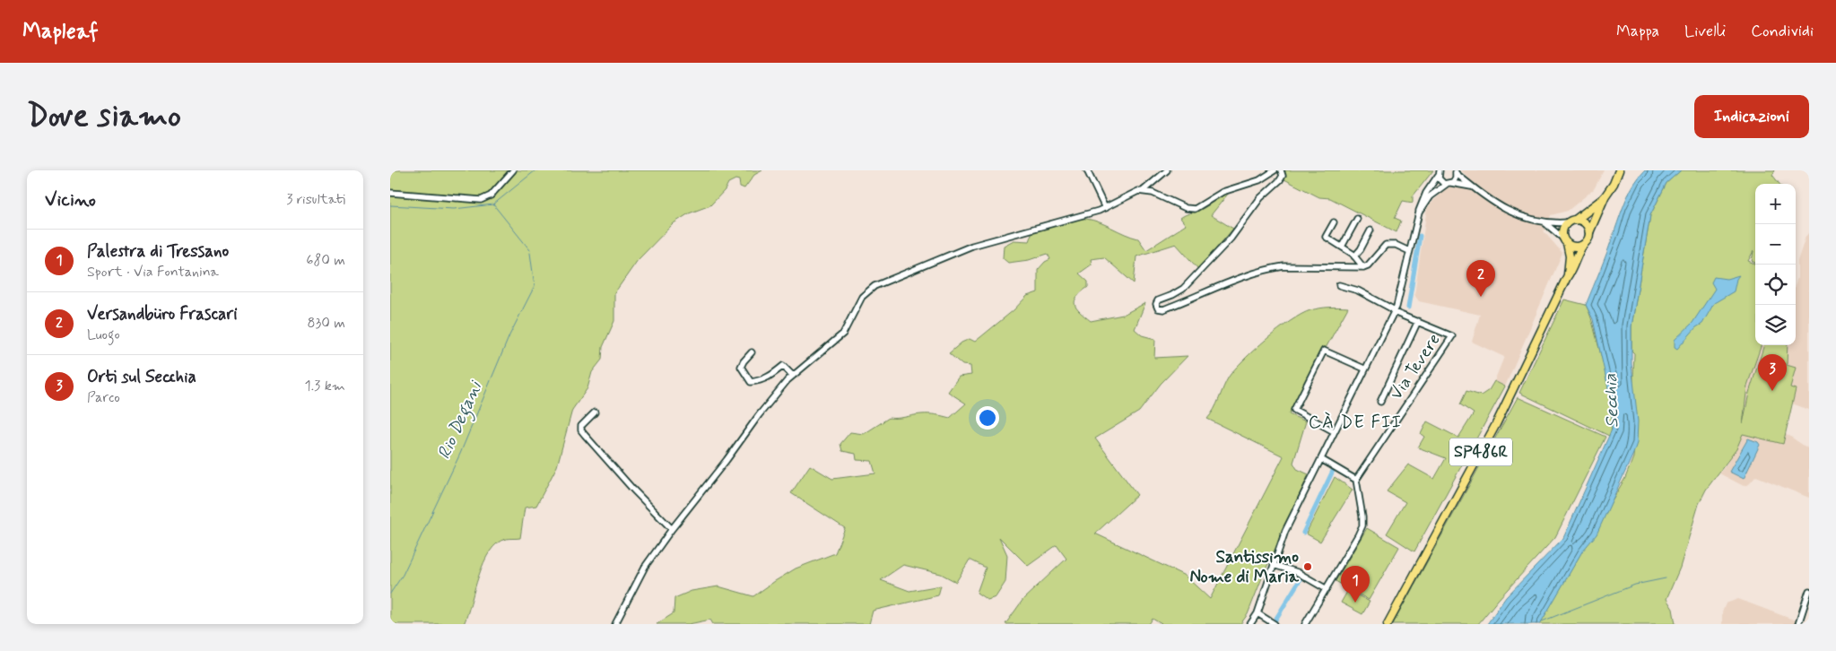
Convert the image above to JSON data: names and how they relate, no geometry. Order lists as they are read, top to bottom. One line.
{"streets":{"highway":["SP486R"],"street":["Via Tevere"]},"districts":["CÀ DE FII"],"water":["Secchia","Rio Degani"],"places":["Santissimo Nome di Maria"],"page":{"header":"Mapleaf","nav":["Mappa","Livelli","Condividi"],"buttons":"Indicazioni","title":"Dove siamo","heading":["Vicino","3 risultati"],"map_buttons":["+","−"],"list":[{"mark":"1","name":"Palestra di Tressano","note":"Sport · Via Fontanina","value":"680 m"},{"mark":"2","name":"Versandbüro Frascari","note":"Luogo","value":"830 m"},{"mark":"3","name":"Orti sul Secchia","note":"Parco","value":"1.3 km"}],"pins":["2","3","1"]}}
